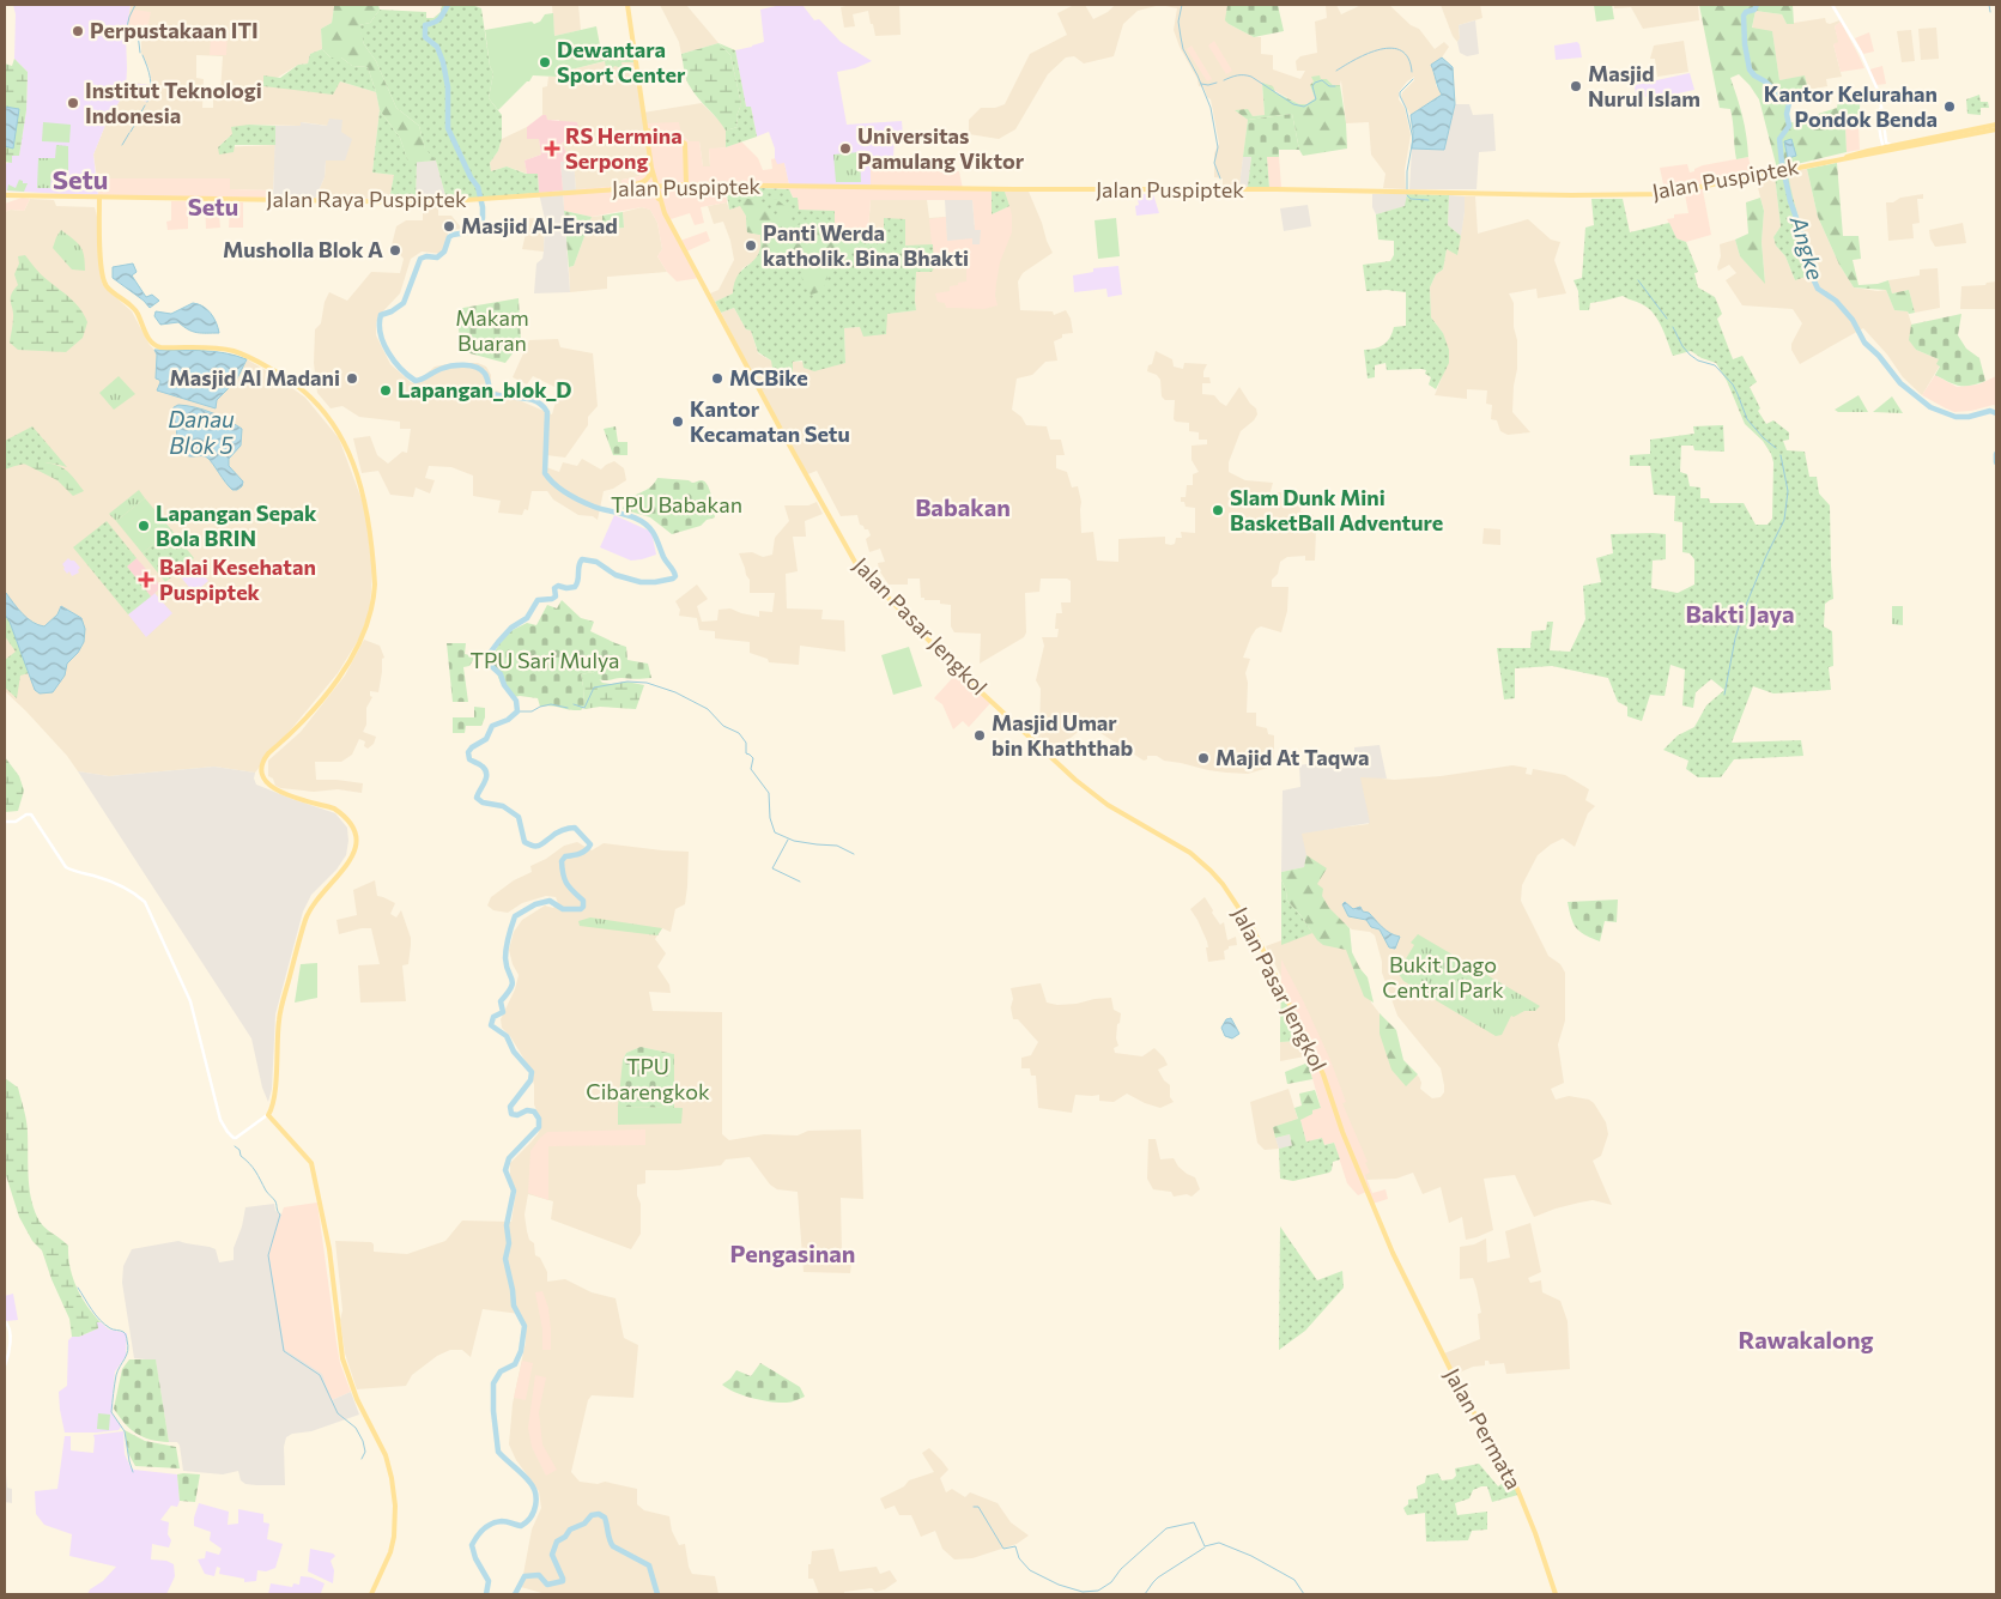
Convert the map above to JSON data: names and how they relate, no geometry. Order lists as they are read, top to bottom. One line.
{"streets":{"main road":["Jalan Puspiptek","Jalan Raya Puspiptek","Jalan Pasar Jengkol","Jalan Permata"]},"crossings":[["Jalan Puspiptek","Jalan Raya Puspiptek"],["Jalan Puspiptek","Jalan Pasar Jengkol"],["Jalan Pasar Jengkol","Jalan Permata"]],"districts":["Setu","Setu","Babakan","Bakti Jaya","Pengasinan","Rawakalong"],"water":["Angke","Danau Blok 5"],"parks":["Makam Buaran","TPU Babakan","TPU Sari Mulya","Bukit Dago Central Park","TPU Cibarengkok"],"places":{"other":["Perpustakaan ITI","Dewantara Sport Center","Masjid Nurul Islam","Institut Teknologi Indonesia","Kantor Kelurahan Pondok Benda","Universitas Pamulang Viktor","Masjid Al-Ersad","Panti Werda katholik. Bina Bhakti","Musholla Blok A","Masjid Al Madani","MCBike","Lapangan_blok_D","Kantor Kecamatan Setu","Slam Dunk Mini BasketBall Adventure","Lapangan Sepak Bola BRIN","Masjid Umar bin Khaththab","Majid At Taqwa"],"health":["RS Hermina Serpong","Balai Kesehatan Puspiptek"]}}
